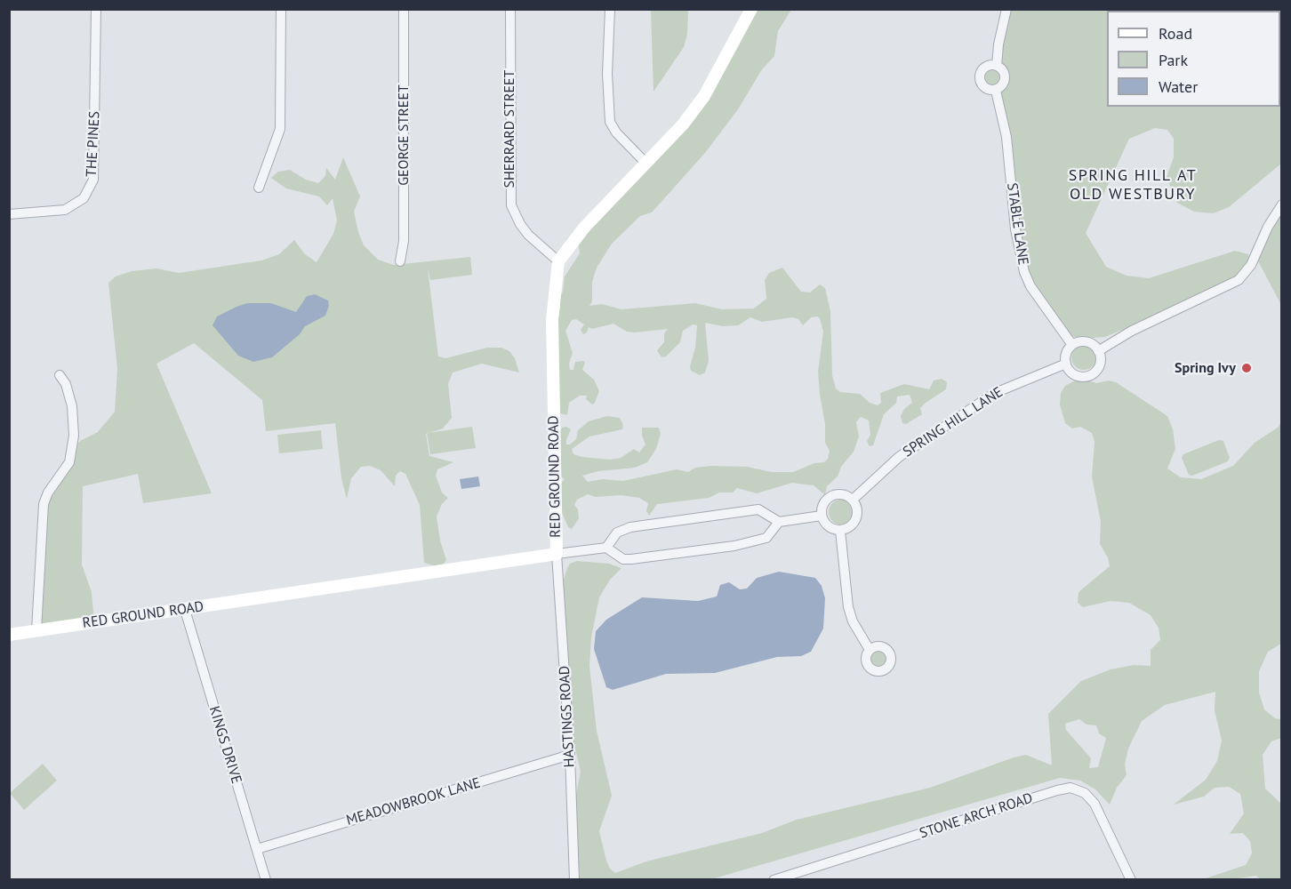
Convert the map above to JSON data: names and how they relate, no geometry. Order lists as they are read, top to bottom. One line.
{"streets":{"street":["SHERRARD STREET","GEORGE STREET","THE PINES","STABLE LANE","SPRING HILL LANE","RED GROUND ROAD","HASTINGS ROAD","KINGS DRIVE","MEADOWBROOK LANE","STONE ARCH ROAD"]},"crossings":[["SHERRARD STREET","RED GROUND ROAD"],["STABLE LANE","SPRING HILL LANE"],["RED GROUND ROAD","HASTINGS ROAD"],["RED GROUND ROAD","KINGS DRIVE"],["HASTINGS ROAD","MEADOWBROOK LANE"],["KINGS DRIVE","MEADOWBROOK LANE"]],"districts":["SPRING HILL AT OLD WESTBURY"],"places":["Spring Ivy"],"legend":["Road","Park","Water"]}
